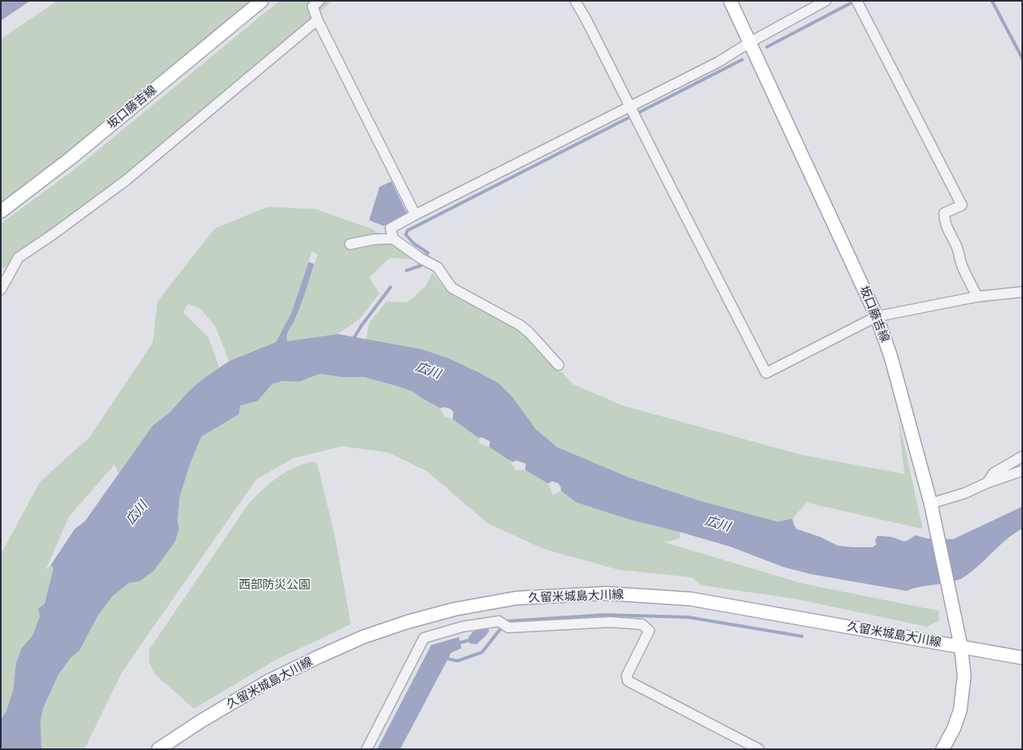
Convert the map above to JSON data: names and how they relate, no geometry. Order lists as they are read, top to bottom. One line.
{"streets":{"main road":["坂口藤吉線","久留米城島大川線"]},"crossings":[["坂口藤吉線","久留米城島大川線"]],"water":["広川"],"parks":["西部防災公園"]}
